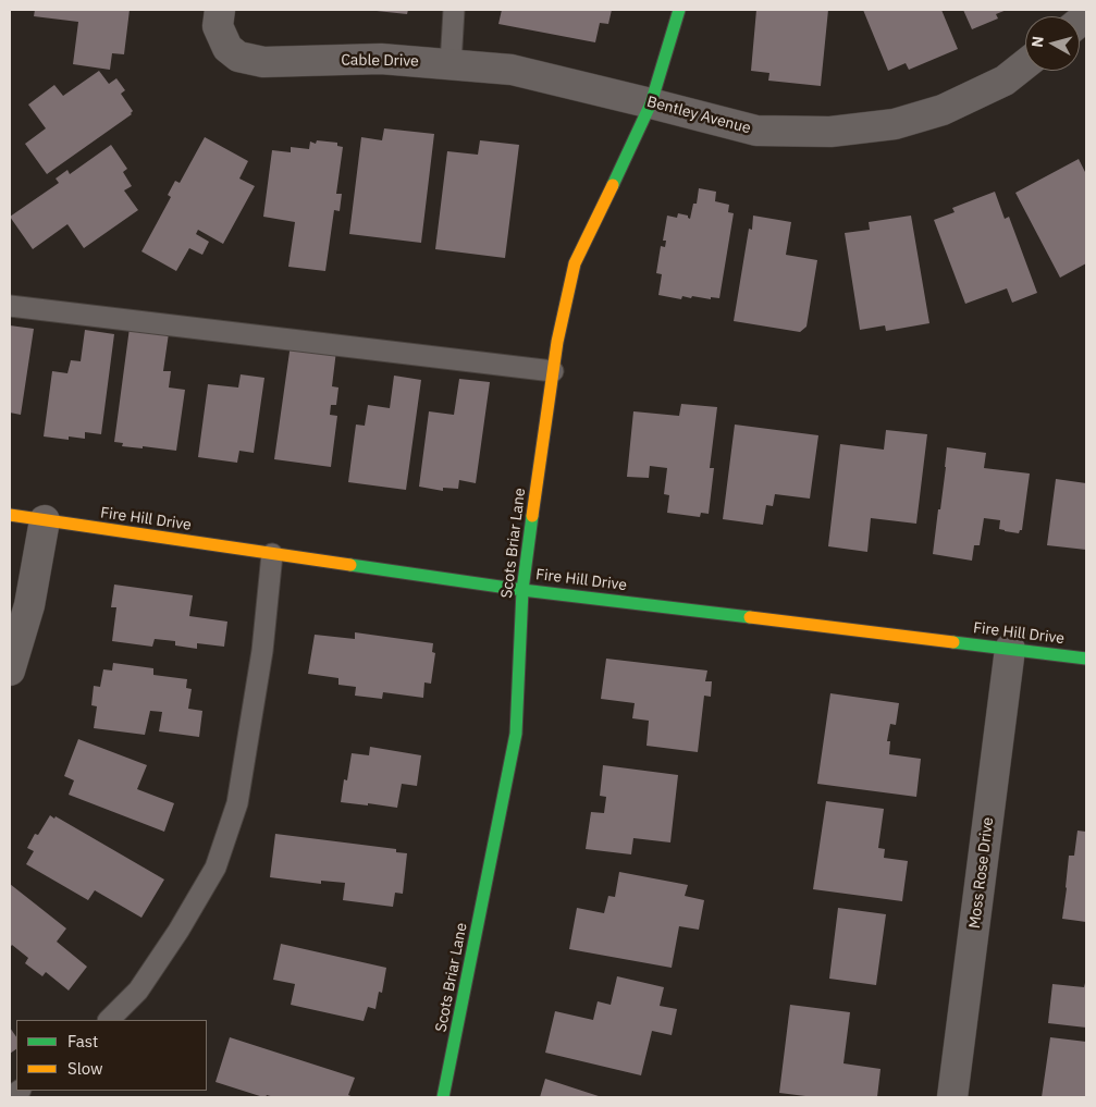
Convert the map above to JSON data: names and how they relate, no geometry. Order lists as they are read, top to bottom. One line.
{"streets":{"street":["Cable Drive","Bentley Avenue","Fire Hill Drive","Scots Briar Lane","Moss Rose Drive"]},"crossings":[["Cable Drive","Bentley Avenue"],["Bentley Avenue","Scots Briar Lane"],["Fire Hill Drive","Scots Briar Lane"],["Fire Hill Drive","Moss Rose Drive"]],"legend":["Fast","Slow"],"north":"left"}
